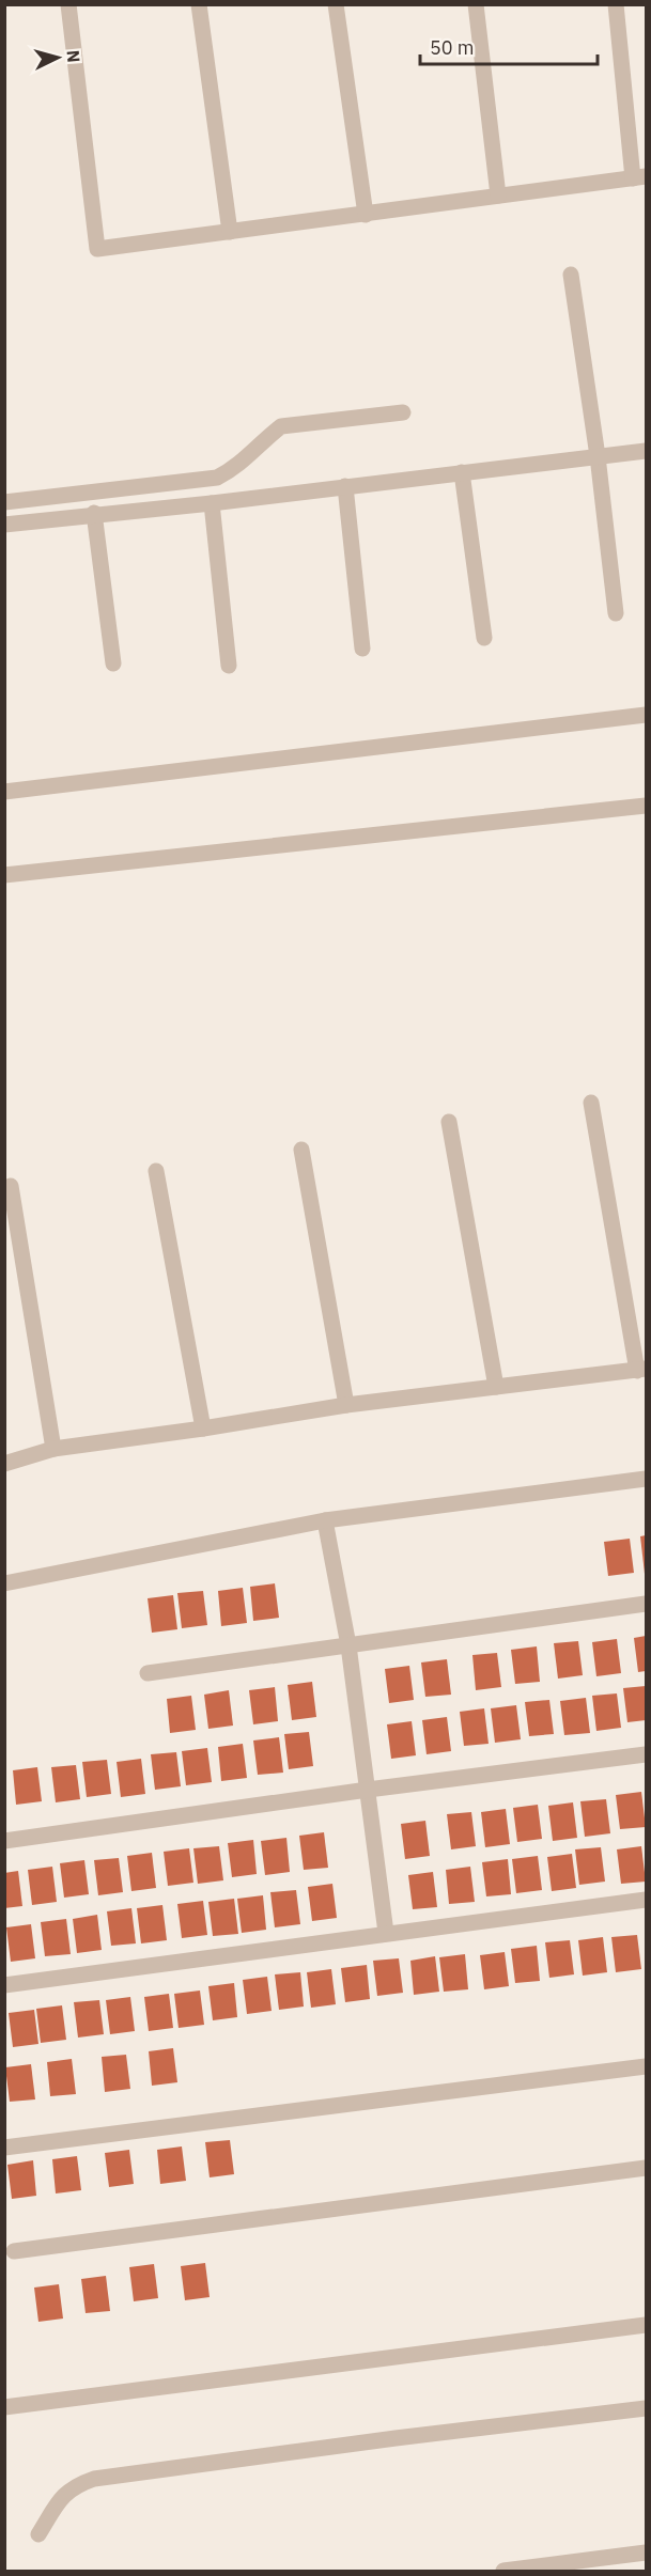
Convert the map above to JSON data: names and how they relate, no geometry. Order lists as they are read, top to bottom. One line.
{"scale_bar":"50 m","north":"right"}
